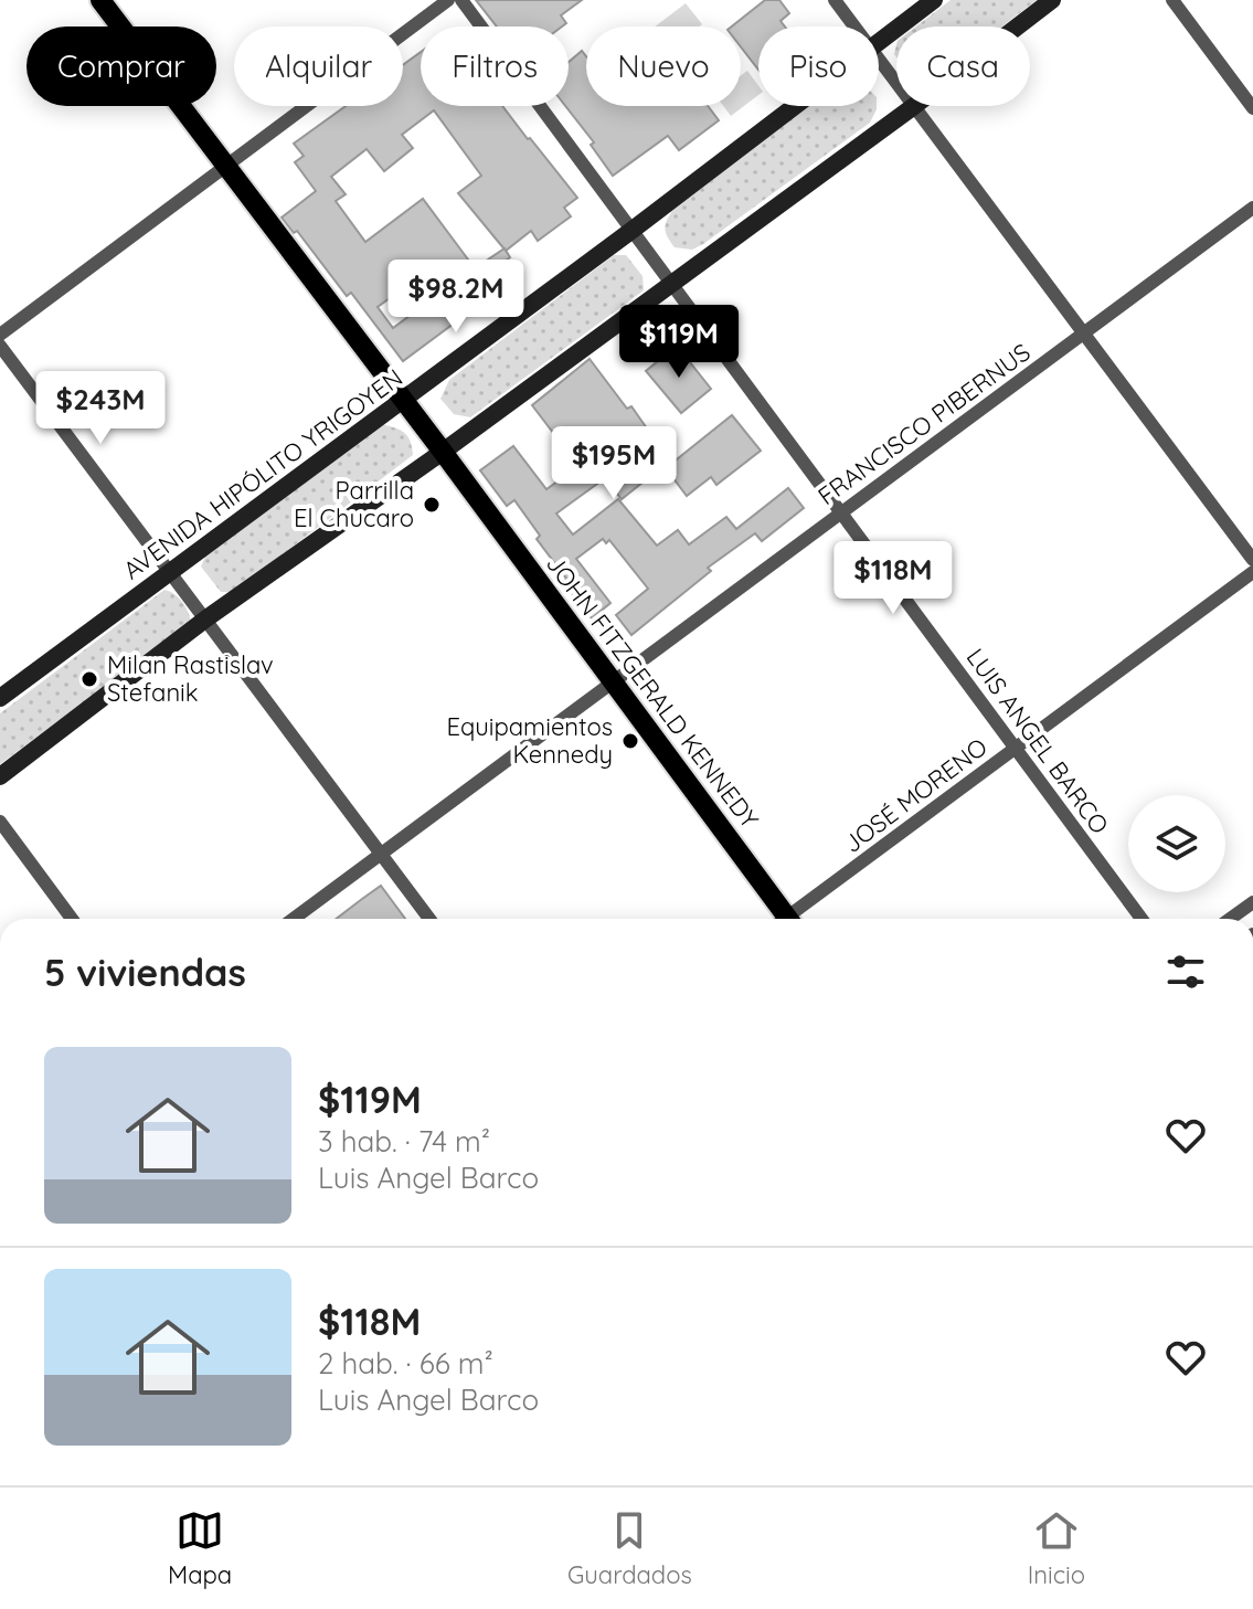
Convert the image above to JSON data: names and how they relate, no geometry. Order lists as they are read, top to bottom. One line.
{"streets":{"main road":["AVENIDA HIPÓLITO YRIGOYEN","JOHN FITZGERALD KENNEDY"],"street":["FRANCISCO PIBERNUS","LUIS ANGEL BARCO","JOSÉ MORENO"]},"crossings":[["FRANCISCO PIBERNUS","JOHN FITZGERALD KENNEDY"],["FRANCISCO PIBERNUS","LUIS ANGEL BARCO"],["AVENIDA HIPÓLITO YRIGOYEN","JOHN FITZGERALD KENNEDY"],["AVENIDA HIPÓLITO YRIGOYEN","LUIS ANGEL BARCO"],["LUIS ANGEL BARCO","JOSÉ MORENO"]],"places":["Parrilla El Chucaro","Milan Rastislav Stefanik","Equipamientos Kennedy"],"page":{"chip":["Comprar","Alquilar","Filtros","Nuevo","Piso","Casa"],"price":["$98.2M","$119M","$243M","$195M","$118M"],"heading":"5 viviendas","list":[{"name":"$119M","note":"3 hab. · 74 m² · Luis Angel Barco"},{"name":"$118M","note":"2 hab. · 66 m² · Luis Angel Barco"}],"tabs":["Mapa","Guardados","Inicio"]}}
